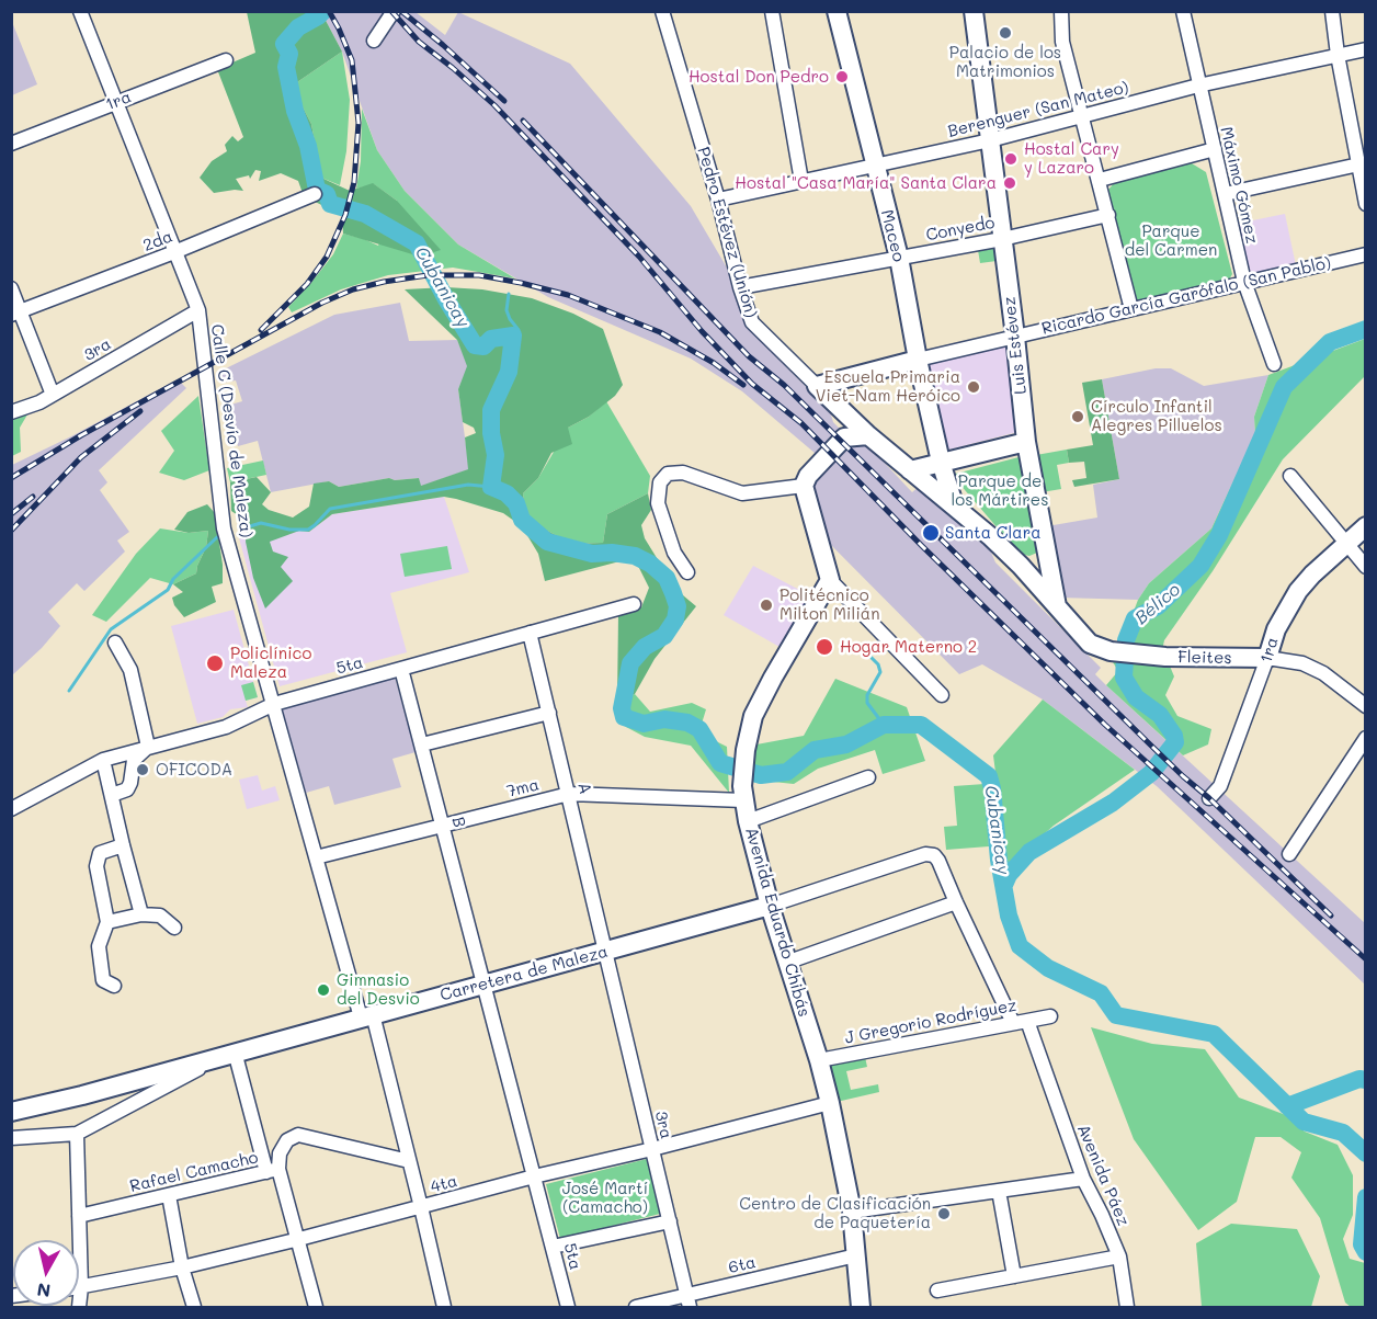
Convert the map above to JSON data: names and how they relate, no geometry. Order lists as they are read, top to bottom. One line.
{"streets":{"main road":["1ra","Pedro Estévez (Unión)","Maceo","Ricardo García Garófalo (San Pablo)","Luis Estévez","Fleites","Avenida Eduardo Chibás","Carretera de Maleza"],"street":["Berenguer (San Mateo)","Máximo Gómez","Conyedo","2da","3ra","Calle C (Desvío de Maleza)","5ta","7ma","A","B","J Gregorio Rodríguez","Rafael Camacho","Avenida Páez","4ta","6ta"]},"crossings":[["1ra","Calle C (Desvío de Maleza)"],["1ra","Fleites"],["Berenguer (San Mateo)","Máximo Gómez"],["Berenguer (San Mateo)","Pedro Estévez (Unión)"],["Berenguer (San Mateo)","Maceo"],["Berenguer (San Mateo)","Luis Estévez"],["Máximo Gómez","Ricardo García Garófalo (San Pablo)"],["Conyedo","Pedro Estévez (Unión)"],["Conyedo","Maceo"],["Conyedo","Luis Estévez"],["Pedro Estévez (Unión)","Ricardo García Garófalo (San Pablo)"],["Maceo","Ricardo García Garófalo (San Pablo)"],["2da","Calle C (Desvío de Maleza)"],["Ricardo García Garófalo (San Pablo)","Luis Estévez"],["Luis Estévez","Fleites"],["3ra","Calle C (Desvío de Maleza)"],["3ra","A"],["3ra","Carretera de Maleza"],["3ra","4ta"],["3ra","6ta"],["Calle C (Desvío de Maleza)","5ta"],["Calle C (Desvío de Maleza)","7ma"],["Calle C (Desvío de Maleza)","Carretera de Maleza"],["5ta","A"],["5ta","B"],["5ta","Carretera de Maleza"],["5ta","4ta"],["7ma","A"],["7ma","B"],["7ma","Avenida Eduardo Chibás"],["A","Carretera de Maleza"],["B","Carretera de Maleza"],["Avenida Eduardo Chibás","Carretera de Maleza"],["Avenida Eduardo Chibás","J Gregorio Rodríguez"],["Avenida Eduardo Chibás","4ta"],["Avenida Eduardo Chibás","6ta"],["J Gregorio Rodríguez","Avenida Páez"]],"water":["Cubanicay","Bélico"],"parks":["Parque del Carmen","Parque de los Mártires","José Martí (Camacho)"],"places":["Palacio de los Matrimonios","Hostal Don Pedro","Hostal Cary y Lazaro","Hostal \"Casa María\" Santa Clara","Escuela Primaria Viet-Nam Heróico","Círculo Infantil Alegres Pilluelos","Santa Clara","Politécnico Milton Milián","Hogar Materno 2","Policlínico Maleza","OFICODA","Gimnasio del Desvio","Centro de Clasificación de Paquetería"],"north":"bottom"}
